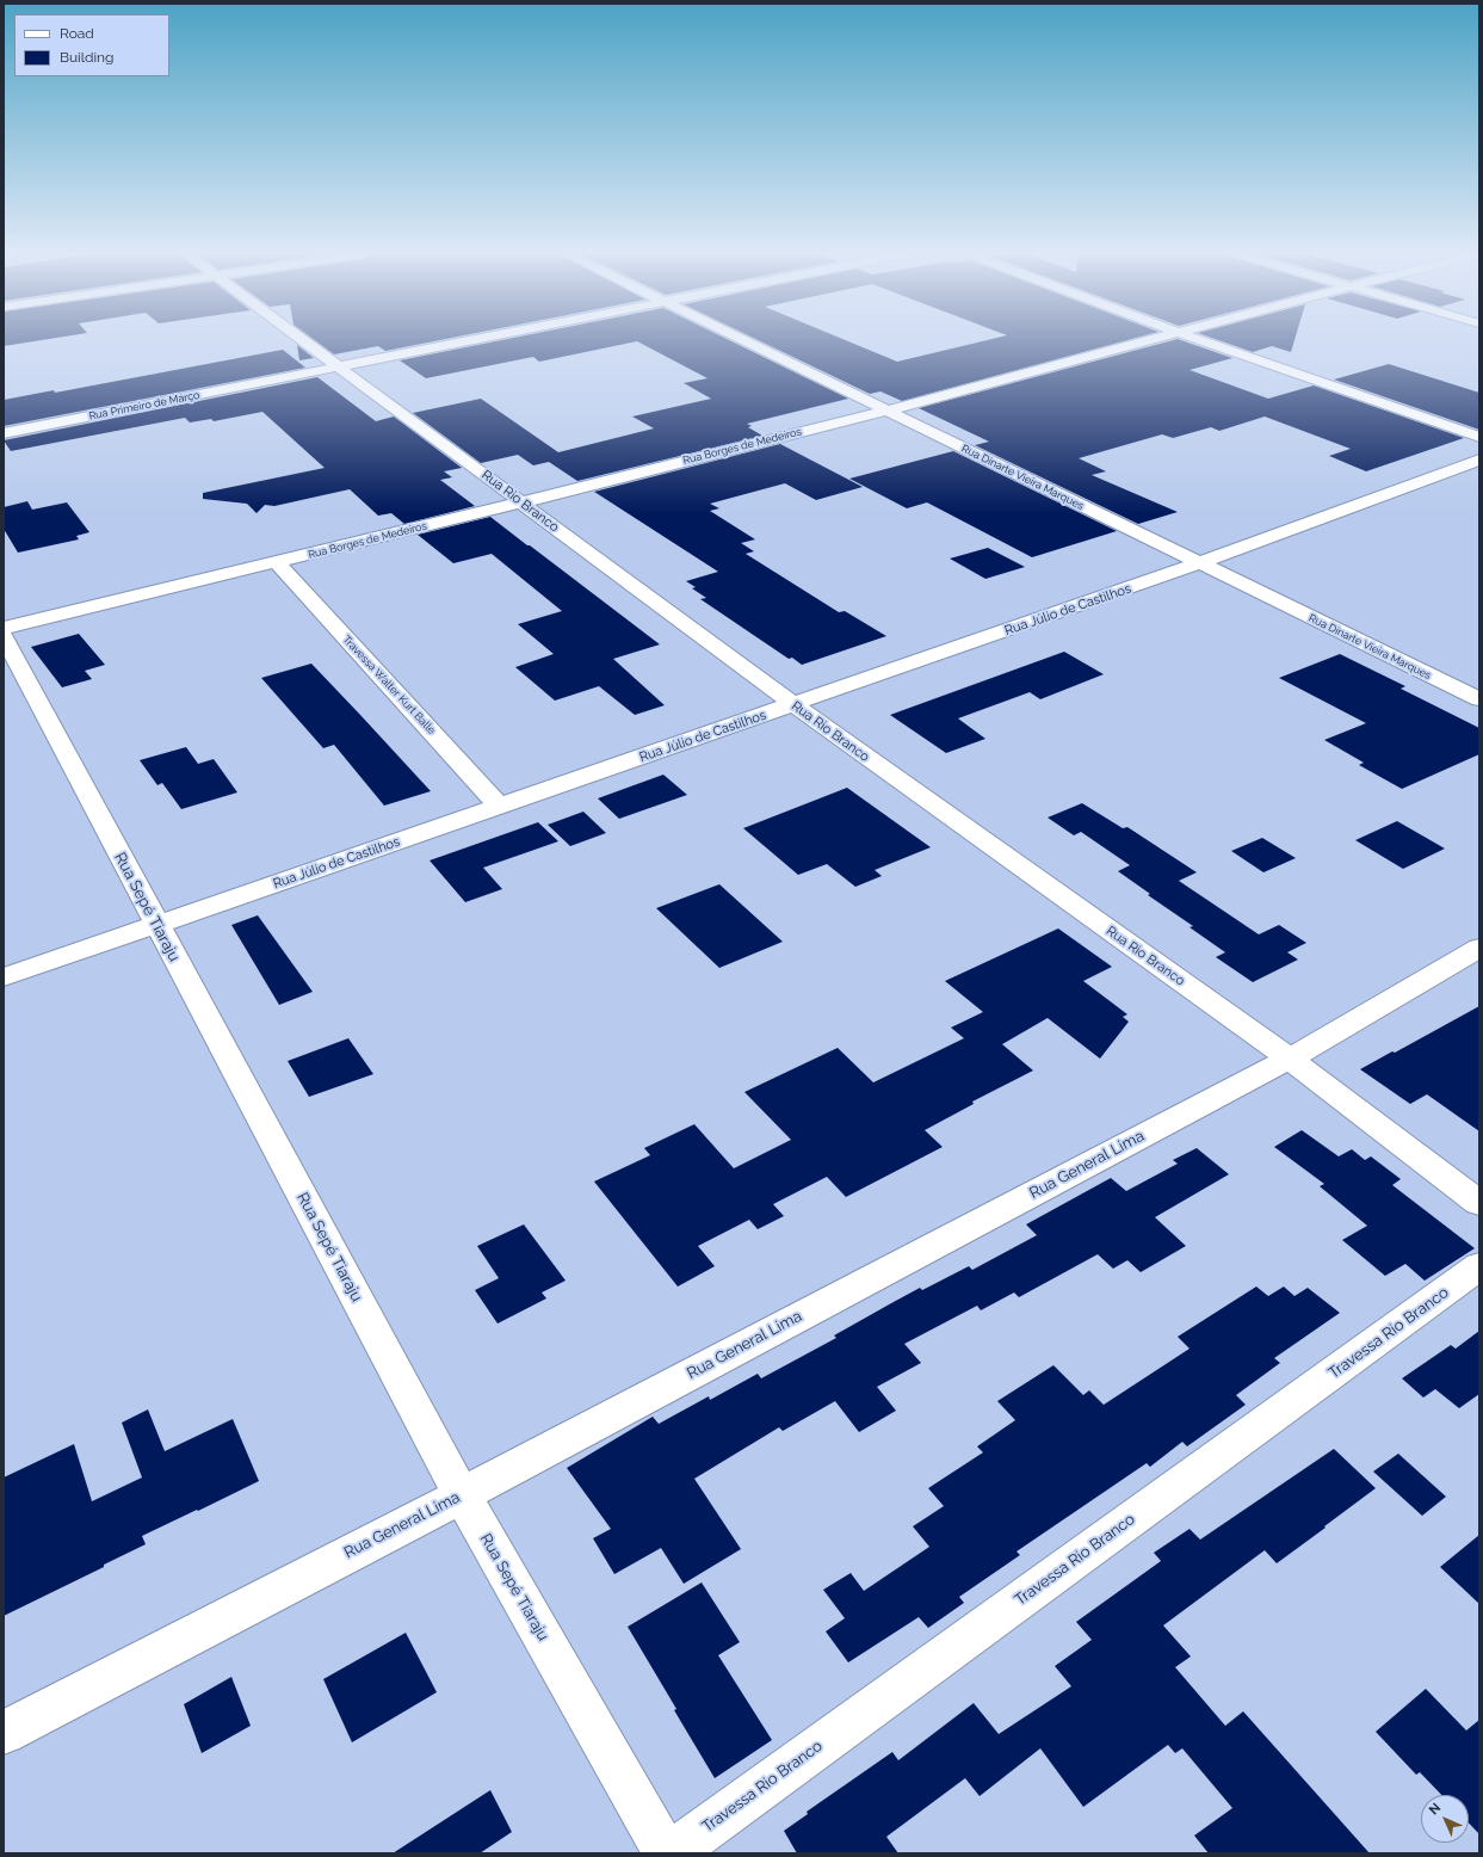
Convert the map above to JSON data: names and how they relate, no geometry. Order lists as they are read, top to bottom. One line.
{"streets":{"street":["Rua Primeiro de Março","Rua Borges de Medeiros","Rua Dinarte Vieira Marques","Rua Rio Branco","Rua Júlio de Castilhos","Travessa Walter Kurt Balle","Rua Sepé Tiaraju","Rua General Lima","Travessa Rio Branco"]},"crossings":[["Rua Primeiro de Março","Rua Rio Branco"],["Rua Borges de Medeiros","Rua Dinarte Vieira Marques"],["Rua Borges de Medeiros","Rua Rio Branco"],["Rua Borges de Medeiros","Travessa Walter Kurt Balle"],["Rua Dinarte Vieira Marques","Rua Júlio de Castilhos"],["Rua Rio Branco","Rua Júlio de Castilhos"],["Rua Rio Branco","Rua General Lima"],["Rua Júlio de Castilhos","Travessa Walter Kurt Balle"],["Rua Júlio de Castilhos","Rua Sepé Tiaraju"],["Rua Sepé Tiaraju","Rua General Lima"]],"legend":["Road","Building"],"north":"top left"}
